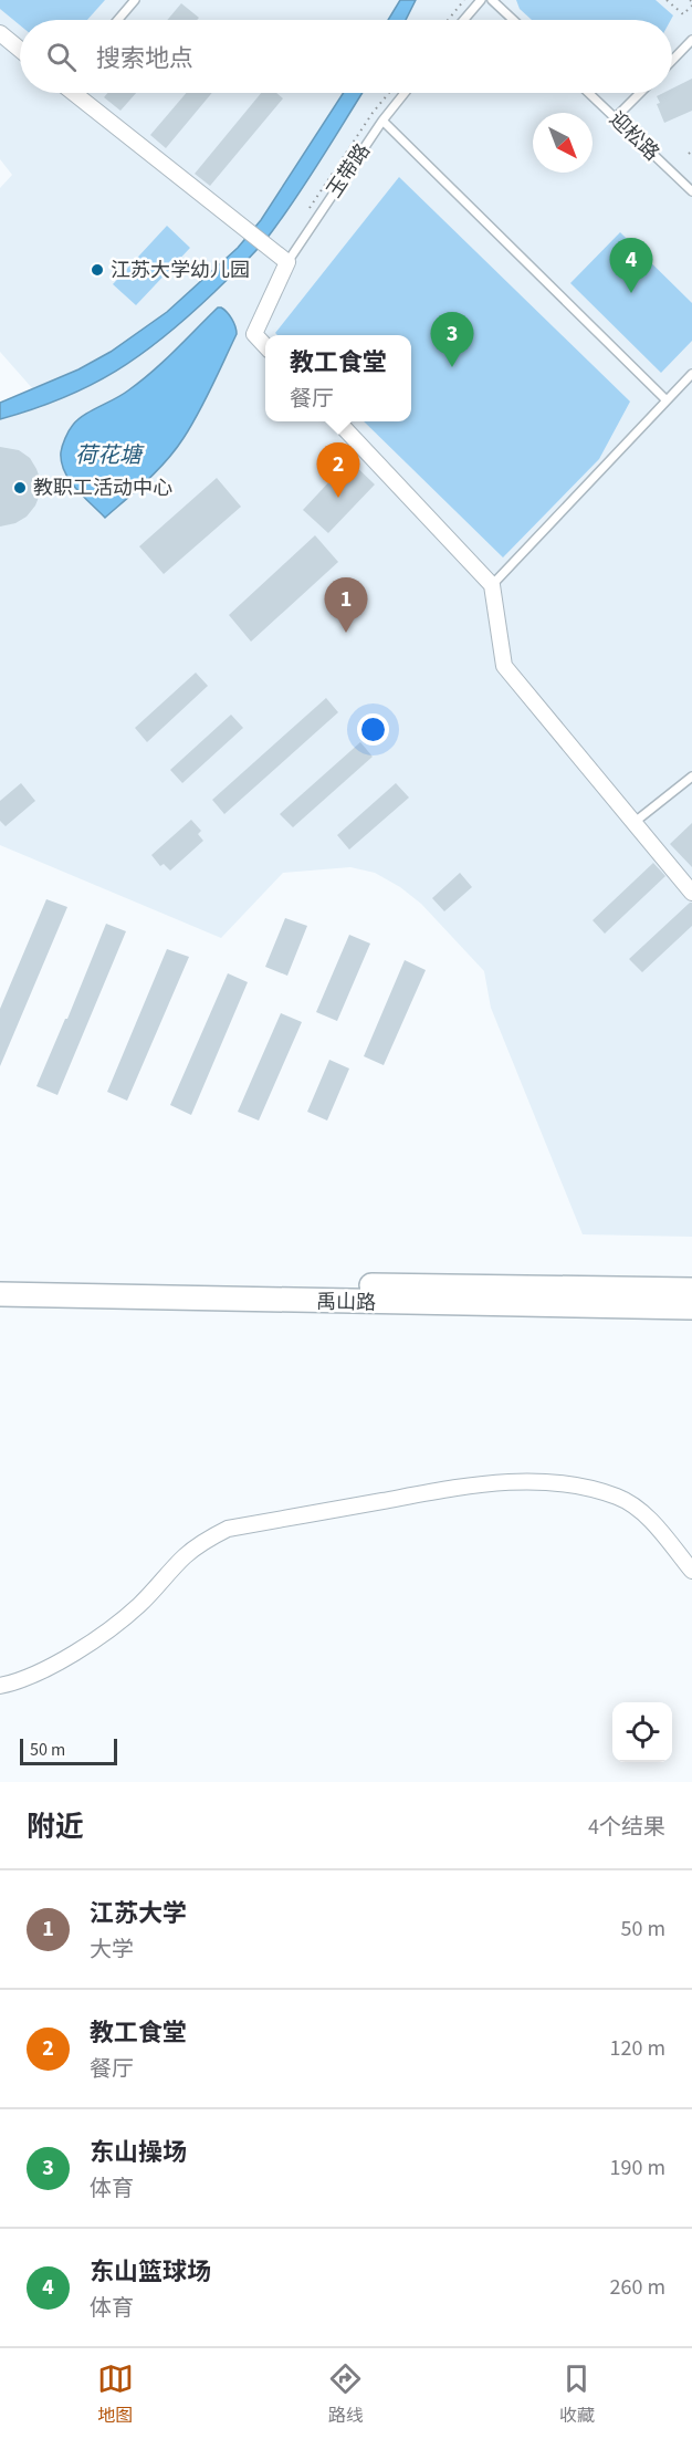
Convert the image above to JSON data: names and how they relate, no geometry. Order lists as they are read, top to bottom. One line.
{"streets":{"main road":["禹山路"],"lane":["迎松路","玉带路"]},"water":["荷花塘"],"places":["江苏大学幼儿园","教职工活动中心"],"scale_bar":"50 m","north":"bottom right","page":{"search":"搜索地点","pins":["4","3","2","1"],"popup":["教工食堂","餐厅"],"scale":"50 m","heading":["附近","4个结果"],"list":[{"mark":"1","name":"江苏大学","note":"大学","value":"50 m"},{"mark":"2","name":"教工食堂","note":"餐厅","value":"120 m"},{"mark":"3","name":"东山操场","note":"体育","value":"190 m"},{"mark":"4","name":"东山篮球场","note":"体育","value":"260 m"}],"nav":["地图","路线","收藏"]}}
